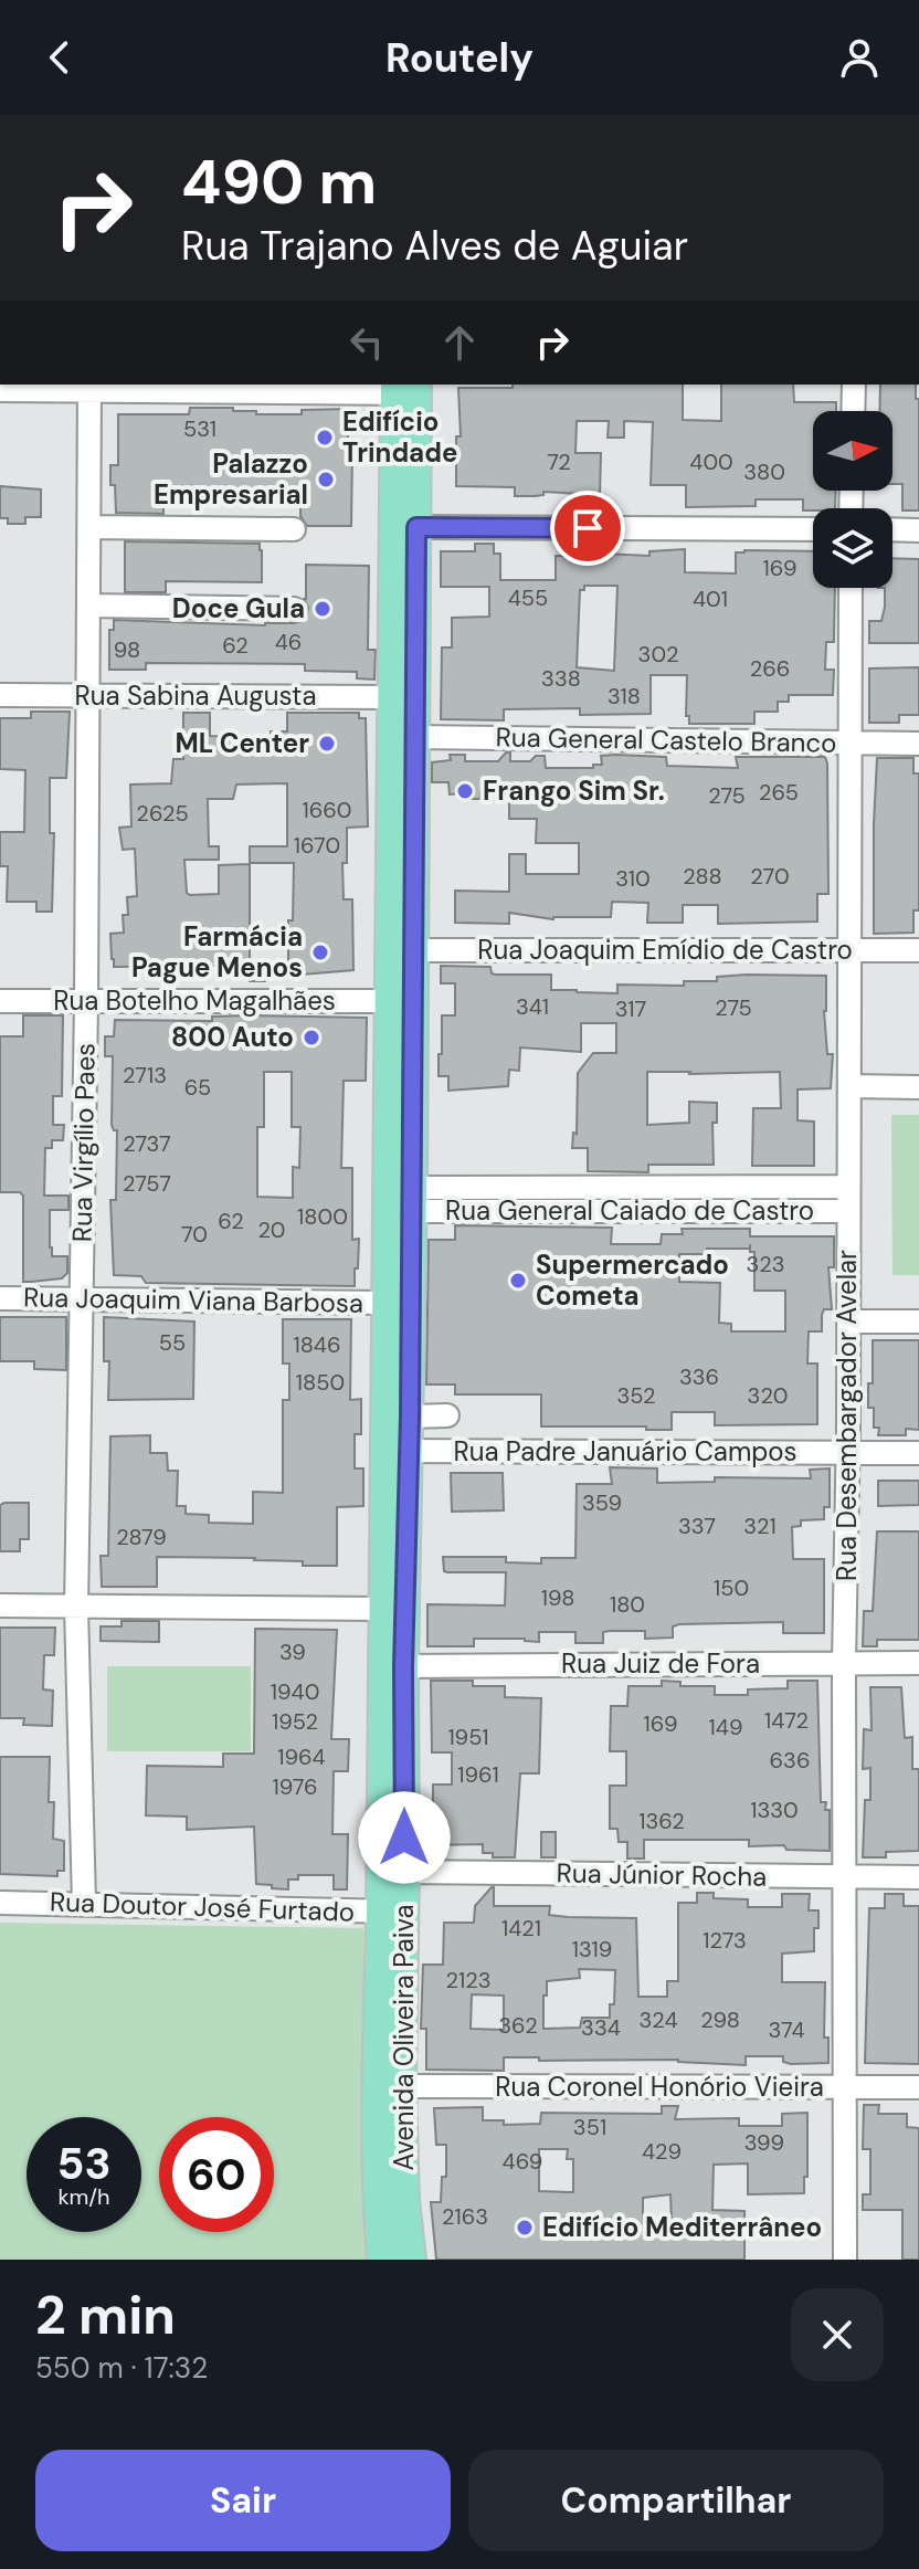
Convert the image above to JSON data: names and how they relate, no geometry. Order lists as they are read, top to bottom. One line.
{"streets":{"main road":["Avenida Oliveira Paiva"],"street":["Rua Sabina Augusta","Rua General Castelo Branco","Rua Joaquim Emídio de Castro","Rua Botelho Magalhães","Rua Virgílio Paes","Rua General Caiado de Castro","Rua Joaquim Viana Barbosa","Rua Desembargador Avelar","Rua Padre Januário Campos","Rua Juiz de Fora","Rua Júnior Rocha","Rua Doutor José Furtado","Rua Coronel Honório Vieira"]},"crossings":[["Rua Sabina Augusta","Rua Virgílio Paes"],["Rua Sabina Augusta","Avenida Oliveira Paiva"],["Rua General Castelo Branco","Rua Desembargador Avelar"],["Rua General Castelo Branco","Avenida Oliveira Paiva"],["Rua Joaquim Emídio de Castro","Rua Desembargador Avelar"],["Rua Joaquim Emídio de Castro","Avenida Oliveira Paiva"],["Rua Botelho Magalhães","Rua Virgílio Paes"],["Rua Botelho Magalhães","Avenida Oliveira Paiva"],["Rua Virgílio Paes","Rua Joaquim Viana Barbosa"],["Rua Virgílio Paes","Rua Doutor José Furtado"],["Rua General Caiado de Castro","Rua Desembargador Avelar"],["Rua General Caiado de Castro","Avenida Oliveira Paiva"],["Rua Joaquim Viana Barbosa","Avenida Oliveira Paiva"],["Rua Desembargador Avelar","Rua Padre Januário Campos"],["Rua Desembargador Avelar","Rua Juiz de Fora"],["Rua Desembargador Avelar","Rua Júnior Rocha"],["Rua Desembargador Avelar","Rua Coronel Honório Vieira"],["Rua Padre Januário Campos","Avenida Oliveira Paiva"],["Rua Juiz de Fora","Avenida Oliveira Paiva"],["Rua Júnior Rocha","Avenida Oliveira Paiva"],["Rua Doutor José Furtado","Avenida Oliveira Paiva"],["Avenida Oliveira Paiva","Rua Coronel Honório Vieira"]],"places":["Edifício Trindade","Palazzo Empresarial","Doce Gula","ML Center","Frango Sim Sr.","Farmácia Pague Menos","800 Auto","Supermercado Cometa","Edifício Mediterrâneo"],"house_numbers":["531","72","400","380","169","455","401","46","62","98","302","266","338","318","265","275","1660","2625","1670","288","270","310","341","275","317","2713","65","2737","2757","1800","62","20","70","323","55","1846","336","1850","352","320","359","337","321","2879","150","198","180","39","1940","1472","1952","169","149","1951","1964","636","1961","1976","1330","1362","1421","1273","1319","2123","324","298","362","334","374","351","399","429","469","2163"],"north":"right","page":{"header":"Routely","turn":["490 m","Rua Trajano Alves de Aguiar"],"speed":"53 km/h","limit":"60","heading":["2 min","550 m · 17:32"],"buttons":["Sair","Compartilhar"]}}
